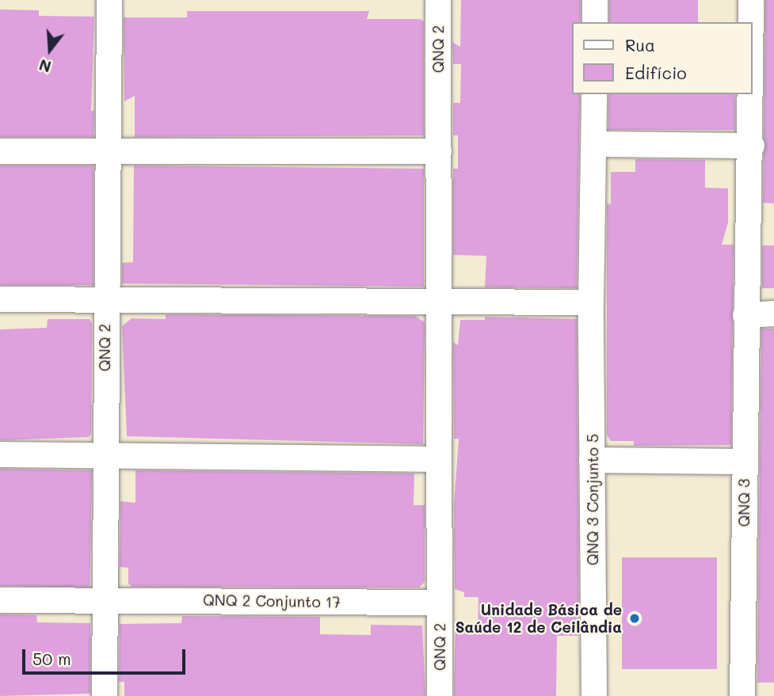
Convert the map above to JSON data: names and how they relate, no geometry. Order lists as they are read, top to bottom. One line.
{"streets":{"street":["QNQ 2","QNQ 3 Conjunto 5","QNQ 3","QNQ 2 Conjunto 17"]},"crossings":[["QNQ 2","QNQ 2 Conjunto 17"],["QNQ 3 Conjunto 5","QNQ 3"]],"places":["Unidade Básica de Saúde 12 de Ceilândia"],"legend":["Rua","Edifício"],"scale_bar":"50 m","north":"bottom"}
